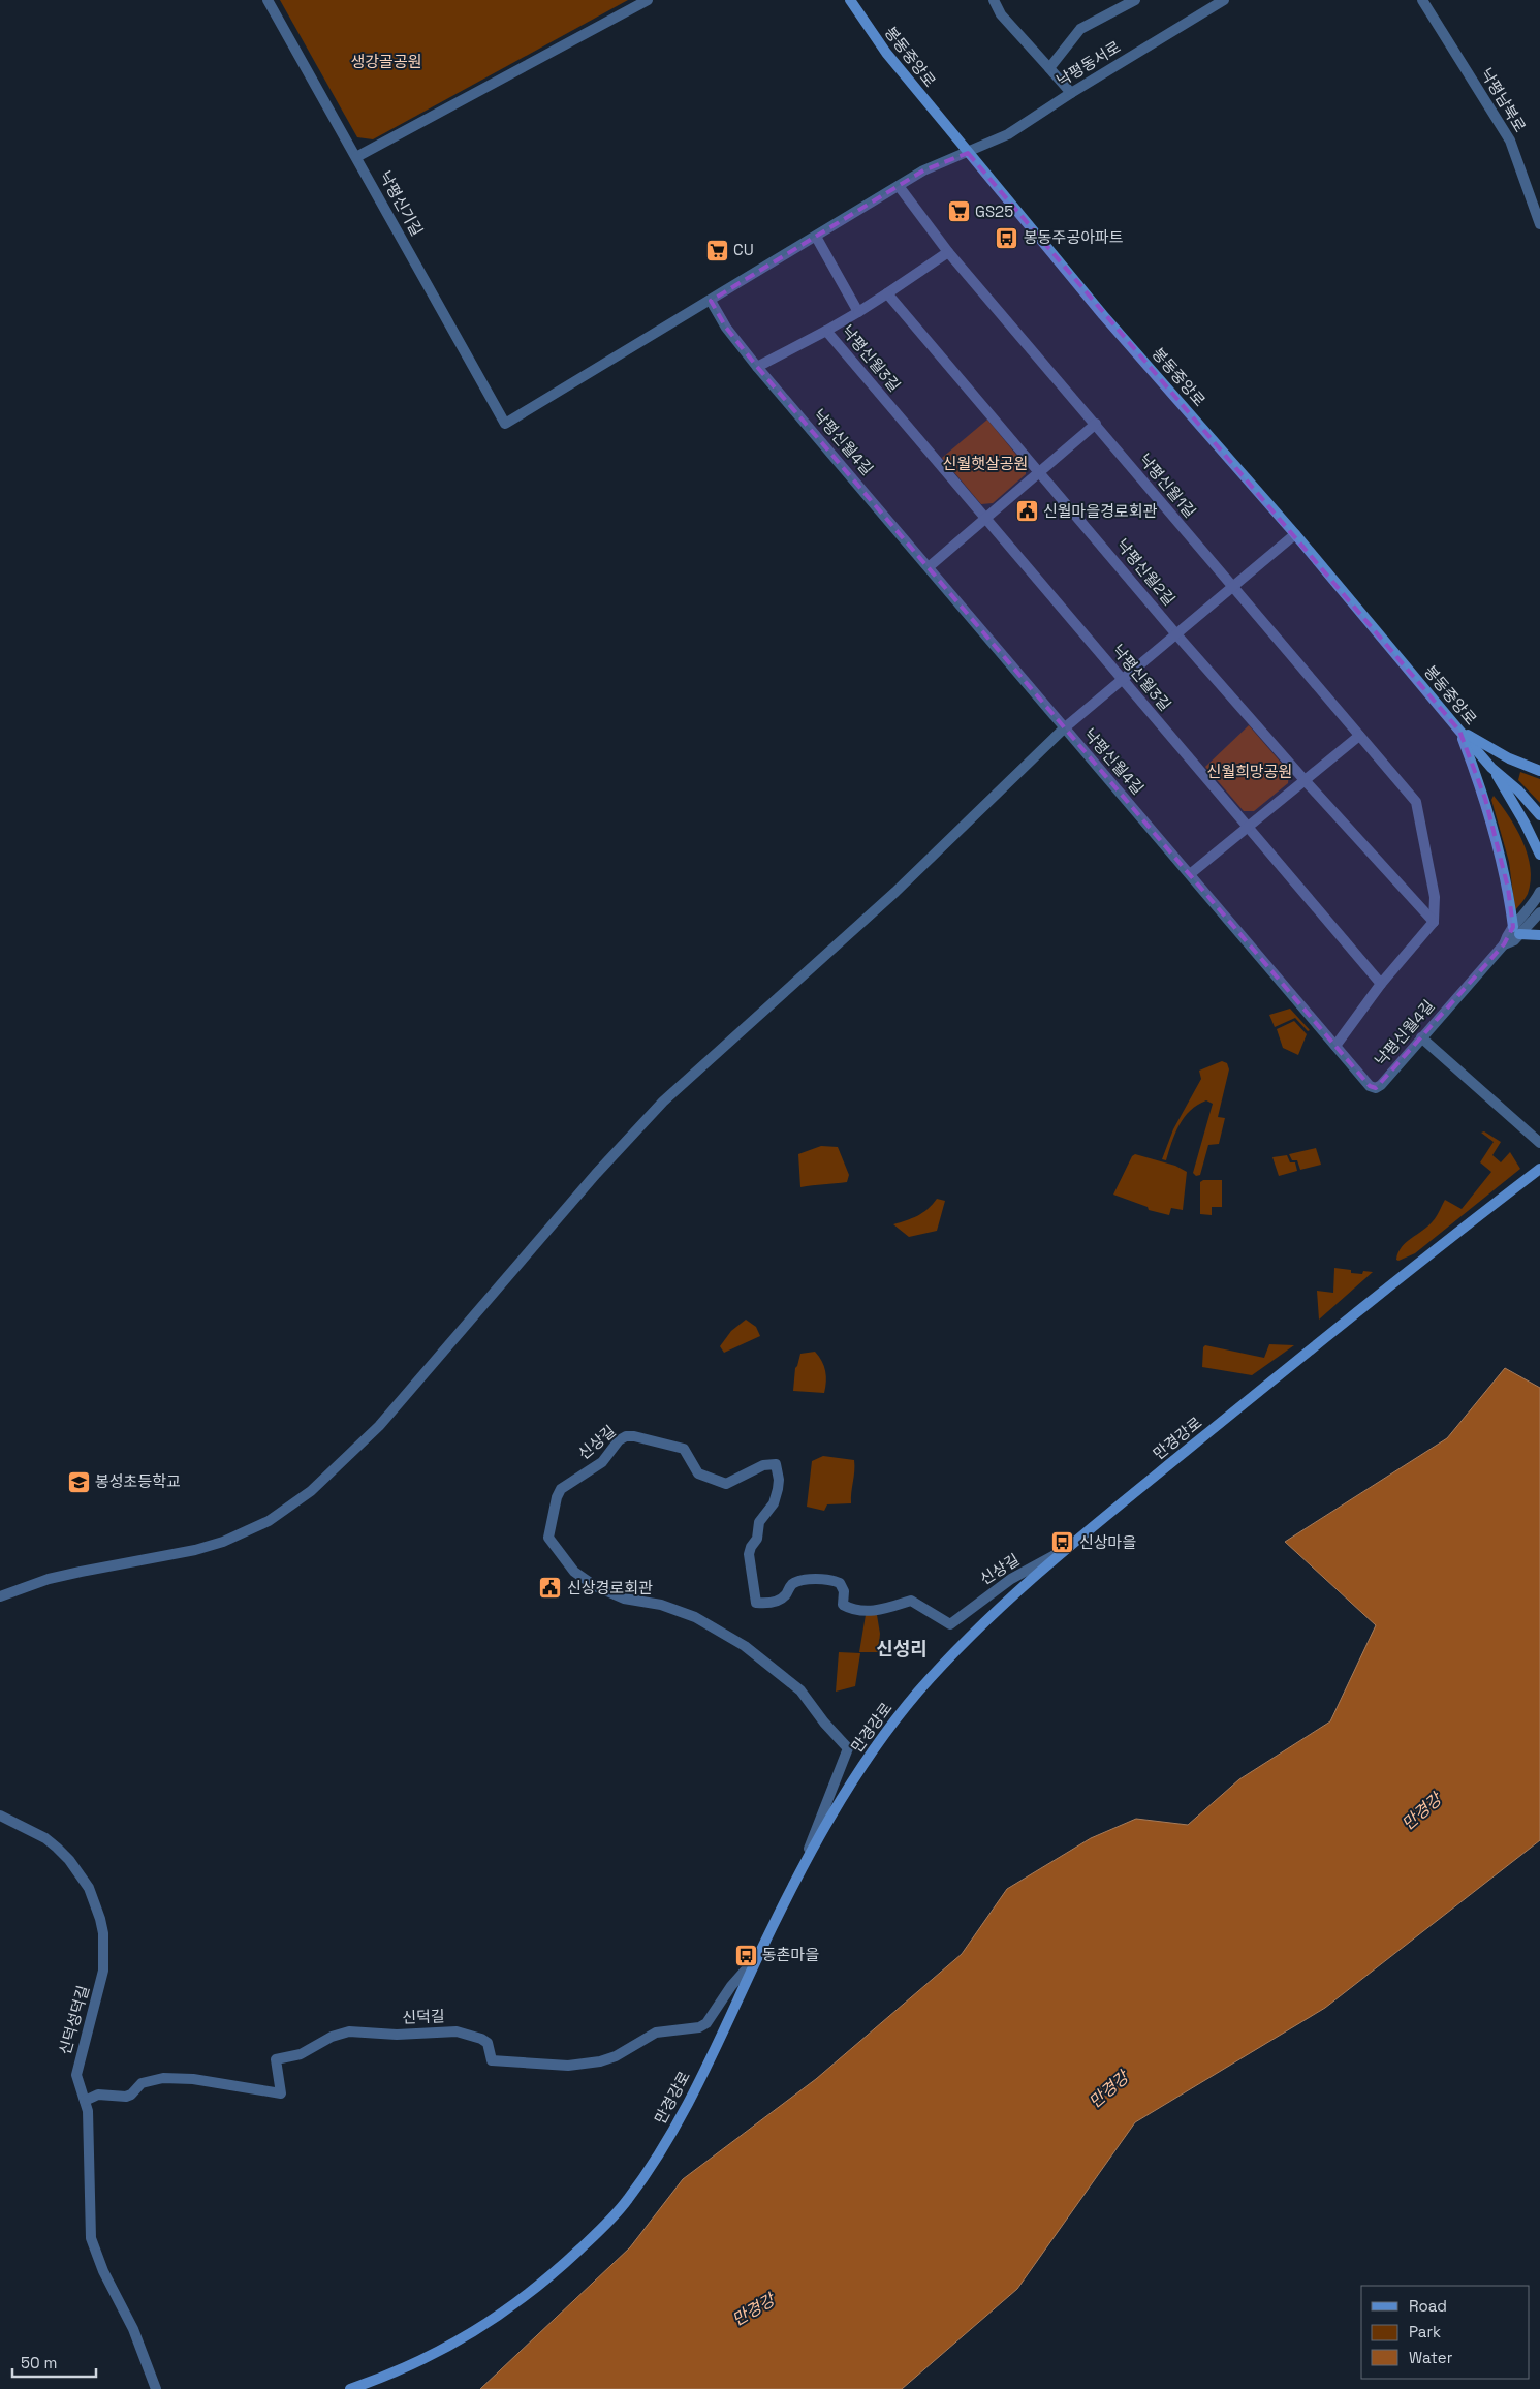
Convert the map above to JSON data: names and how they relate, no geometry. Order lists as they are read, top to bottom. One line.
{"streets":{"street":["봉동중앙로","낙평동서로","낙평남북로","낙평신기길","낙평신월3길","낙평신월4길","낙평신월1길","낙평신월2길","만경강로","신상길","신덕길","신덕성덕길"]},"crossings":[["봉동중앙로","낙평동서로"],["낙평동서로","낙평신기길"],["낙평동서로","낙평신월3길"],["낙평동서로","낙평신월4길"],["낙평동서로","낙평신월1길"],["낙평신월3길","낙평신월4길"],["낙평신월1길","낙평신월2길"],["만경강로","신상길"],["만경강로","신덕길"],["신덕길","신덕성덕길"]],"districts":["신성리"],"water":["만경강"],"parks":["생강골공원","신월햇살공원","신월희망공원"],"places":{"supermarket":["GS25","CU"],"bus stop":["봉동주공아파트","신상마을","동촌마을"],"public building":["신월마을경로회관","신상경로회관"],"school or university":["봉성초등학교"]},"legend":["Road","Park","Water"],"scale_bar":"50 m"}
